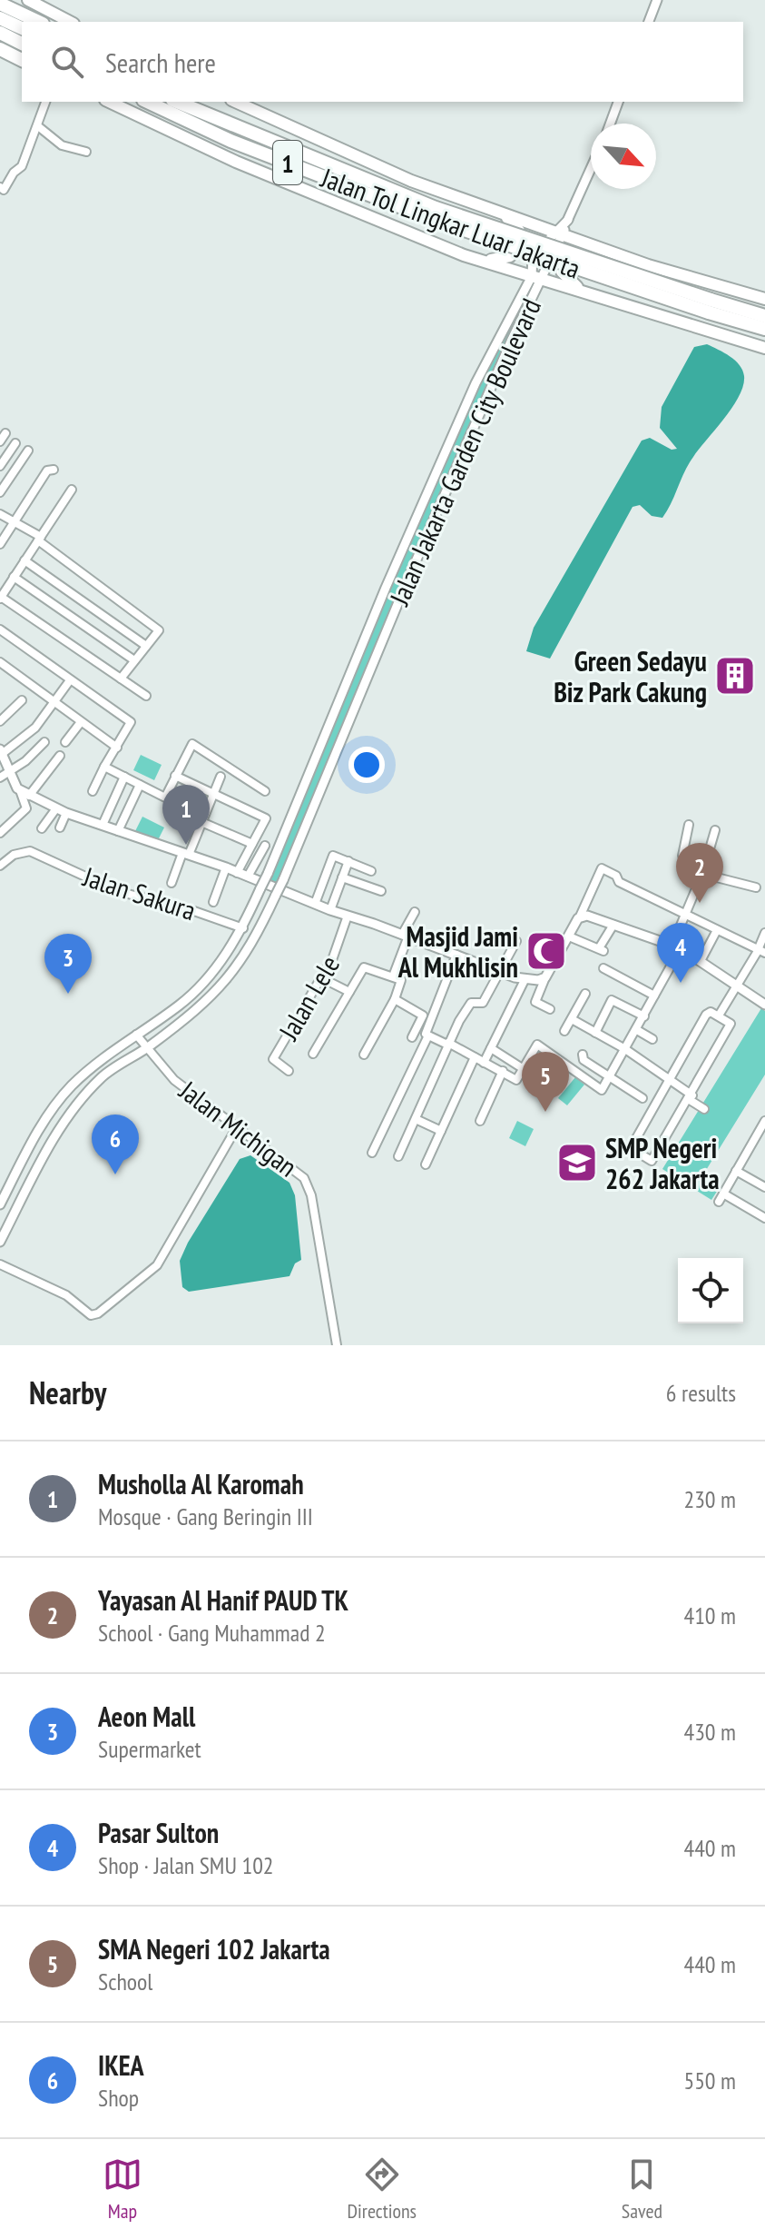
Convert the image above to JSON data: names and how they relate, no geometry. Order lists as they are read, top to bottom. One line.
{"streets":{"highway":["1","Jalan Tol Lingkar Luar Jakarta"],"street":["Jalan Jakarta Garden City Boulevard","Jalan Sakura","Jalan Lele","Jalan Michigan"]},"crossings":[["Jalan Jakarta Garden City Boulevard","Jalan Sakura"],["Jalan Jakarta Garden City Boulevard","Jalan Michigan"]],"places":{"building":["Green Sedayu Biz Park Cakung"],"mosque":["Masjid Jami Al Mukhlisin"],"school or university":["SMP Negeri 262 Jakarta"]},"north":"bottom right","page":{"search":"Search here","pins":["1","2","4","3","5","6"],"heading":["Nearby","6 results"],"list":[{"mark":"1","name":"Musholla Al Karomah","note":"Mosque · Gang Beringin III","value":"230 m"},{"mark":"2","name":"Yayasan Al Hanif PAUD TK","note":"School · Gang Muhammad 2","value":"410 m"},{"mark":"3","name":"Aeon Mall","note":"Supermarket","value":"430 m"},{"mark":"4","name":"Pasar Sulton","note":"Shop · Jalan SMU 102","value":"440 m"},{"mark":"5","name":"SMA Negeri 102 Jakarta","note":"School","value":"440 m"},{"mark":"6","name":"IKEA","note":"Shop","value":"550 m"}],"nav":["Map","Directions","Saved"]}}
